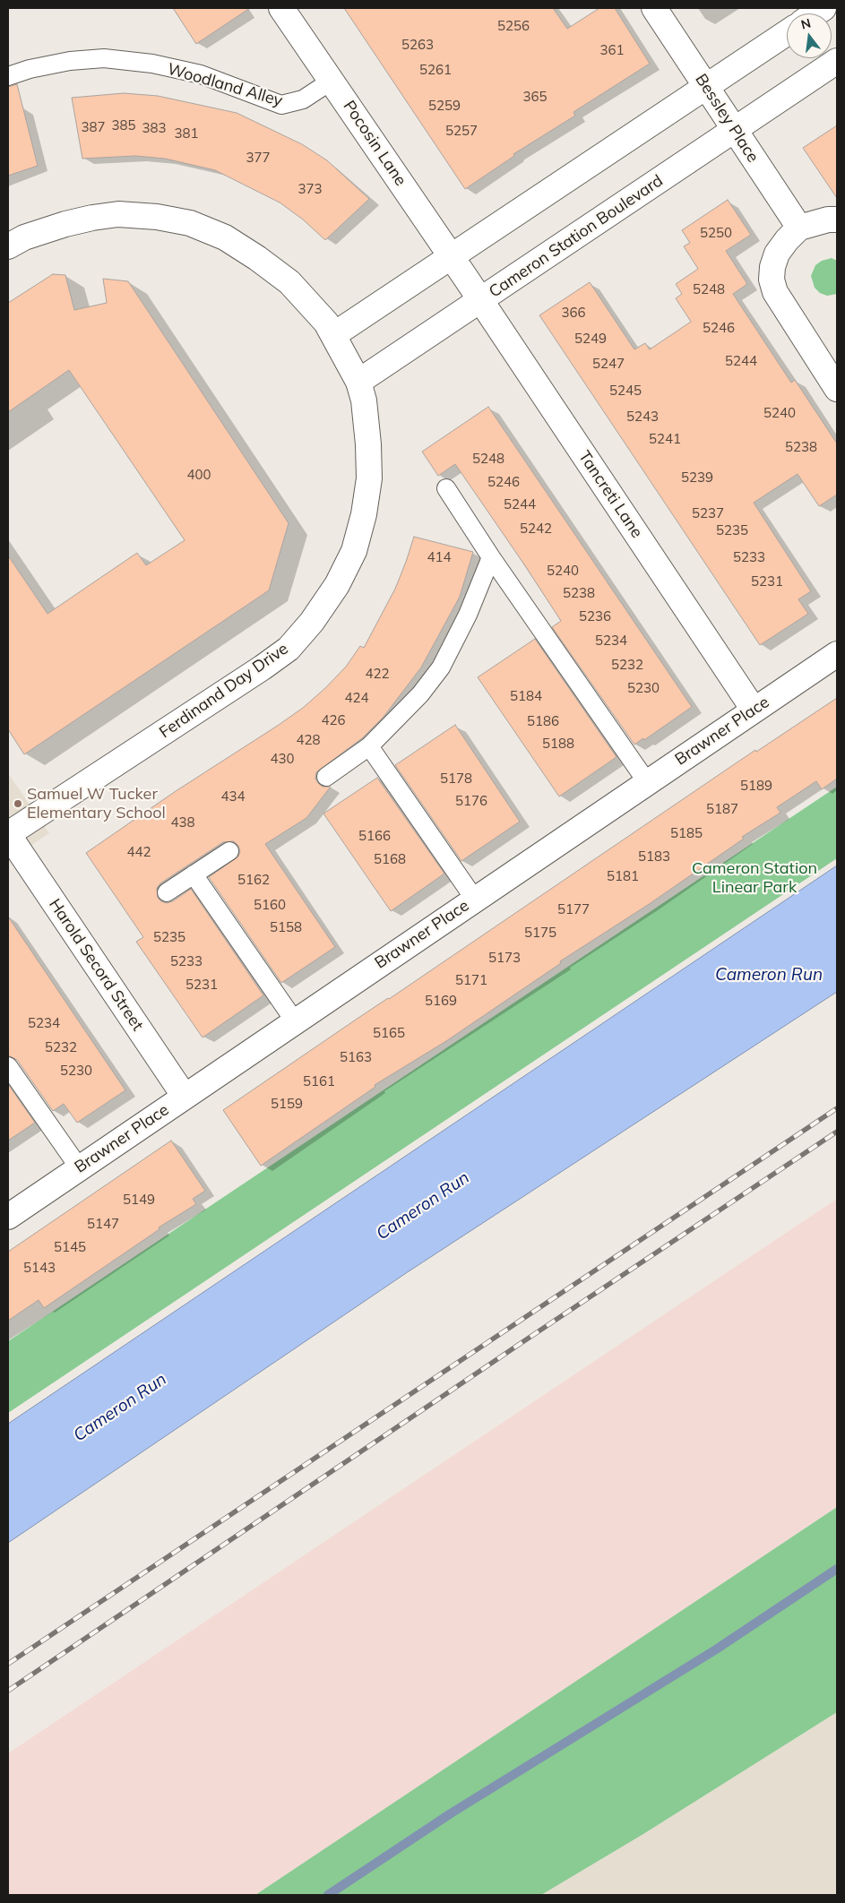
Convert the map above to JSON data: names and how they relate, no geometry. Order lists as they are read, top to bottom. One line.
{"streets":{"street":["Bessley Place","Pocosin Lane","Cameron Station Boulevard","Tancreti Lane","Ferdinand Day Drive","Brawner Place","Harold Secord Street"],"lane":["Woodland Alley"]},"crossings":[["Woodland Alley","Pocosin Lane"],["Bessley Place","Cameron Station Boulevard"],["Pocosin Lane","Tancreti Lane"],["Cameron Station Boulevard","Tancreti Lane"],["Cameron Station Boulevard","Ferdinand Day Drive"],["Tancreti Lane","Brawner Place"],["Ferdinand Day Drive","Harold Secord Street"],["Brawner Place","Harold Secord Street"]],"water":["Cameron Run"],"parks":["Cameron Station Linear Park"],"places":["Samuel W Tucker Elementary School"],"house_numbers":["5256","5263","361","5261","365","5259","385","387","383","5257","381","377","373","5250","5248","366","5246","5249","5244","5247","5245","5240","5243","5241","5238","5248","400","5239","5246","5244","5237","5242","5235","414","5233","5240","5231","5238","5236","5234","5232","422","5230","5184","424","426","5186","428","5188","430","5178","5189","434","5176","5187","438","5185","5166","442","5183","5168","5181","5162","5160","5177","5158","5175","5235","5173","5233","5171","5231","5169","5234","5165","5232","5163","5230","5161","5159","5149","5147","5145","5143"],"north":"top"}
